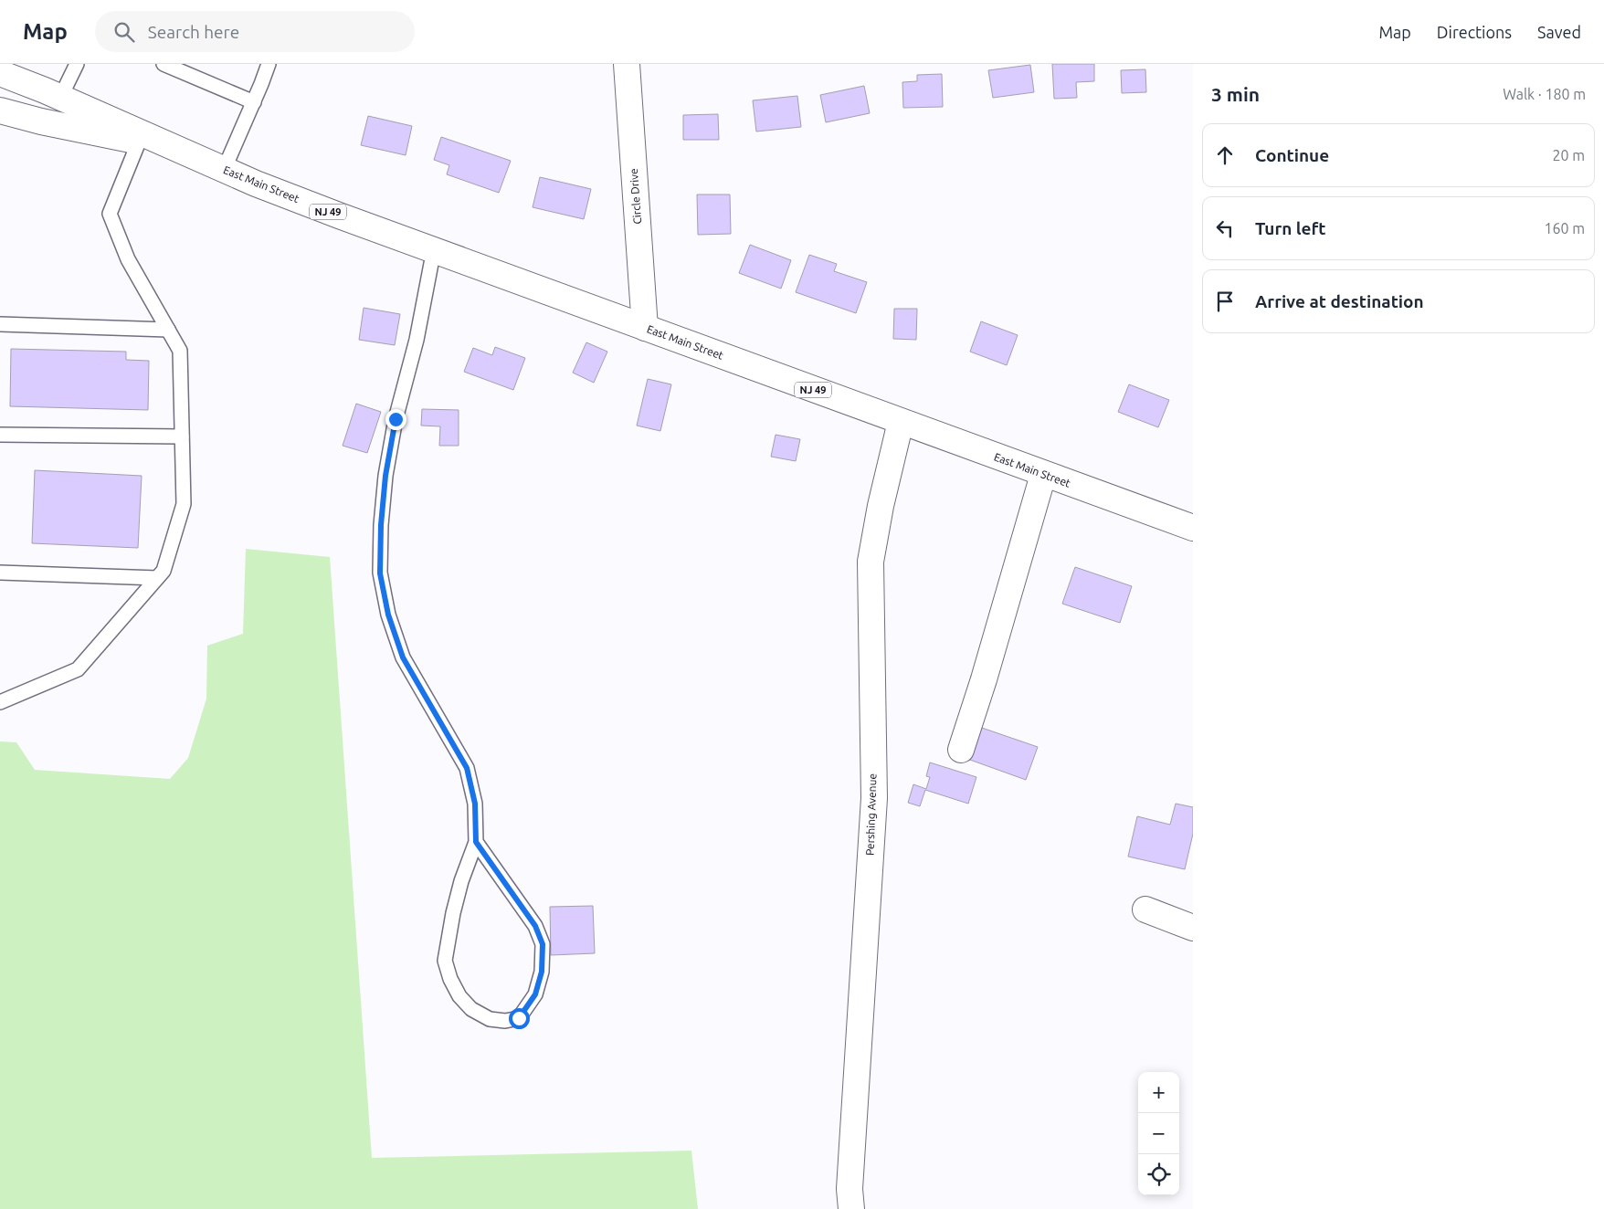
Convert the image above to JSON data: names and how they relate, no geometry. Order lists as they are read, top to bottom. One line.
{"streets":{"main road":["East Main Street","Circle Drive","NJ 49","Pershing Avenue"]},"crossings":[["East Main Street","Circle Drive"],["East Main Street","Pershing Avenue"]],"page":{"header":"Map","search":"Search here","nav":["Map","Directions","Saved"],"heading":["3 min","Walk · 180 m"],"list":[["Continue","20 m"],["Turn left","160 m"],"Arrive at destination"],"map_buttons":["+","−"]}}
